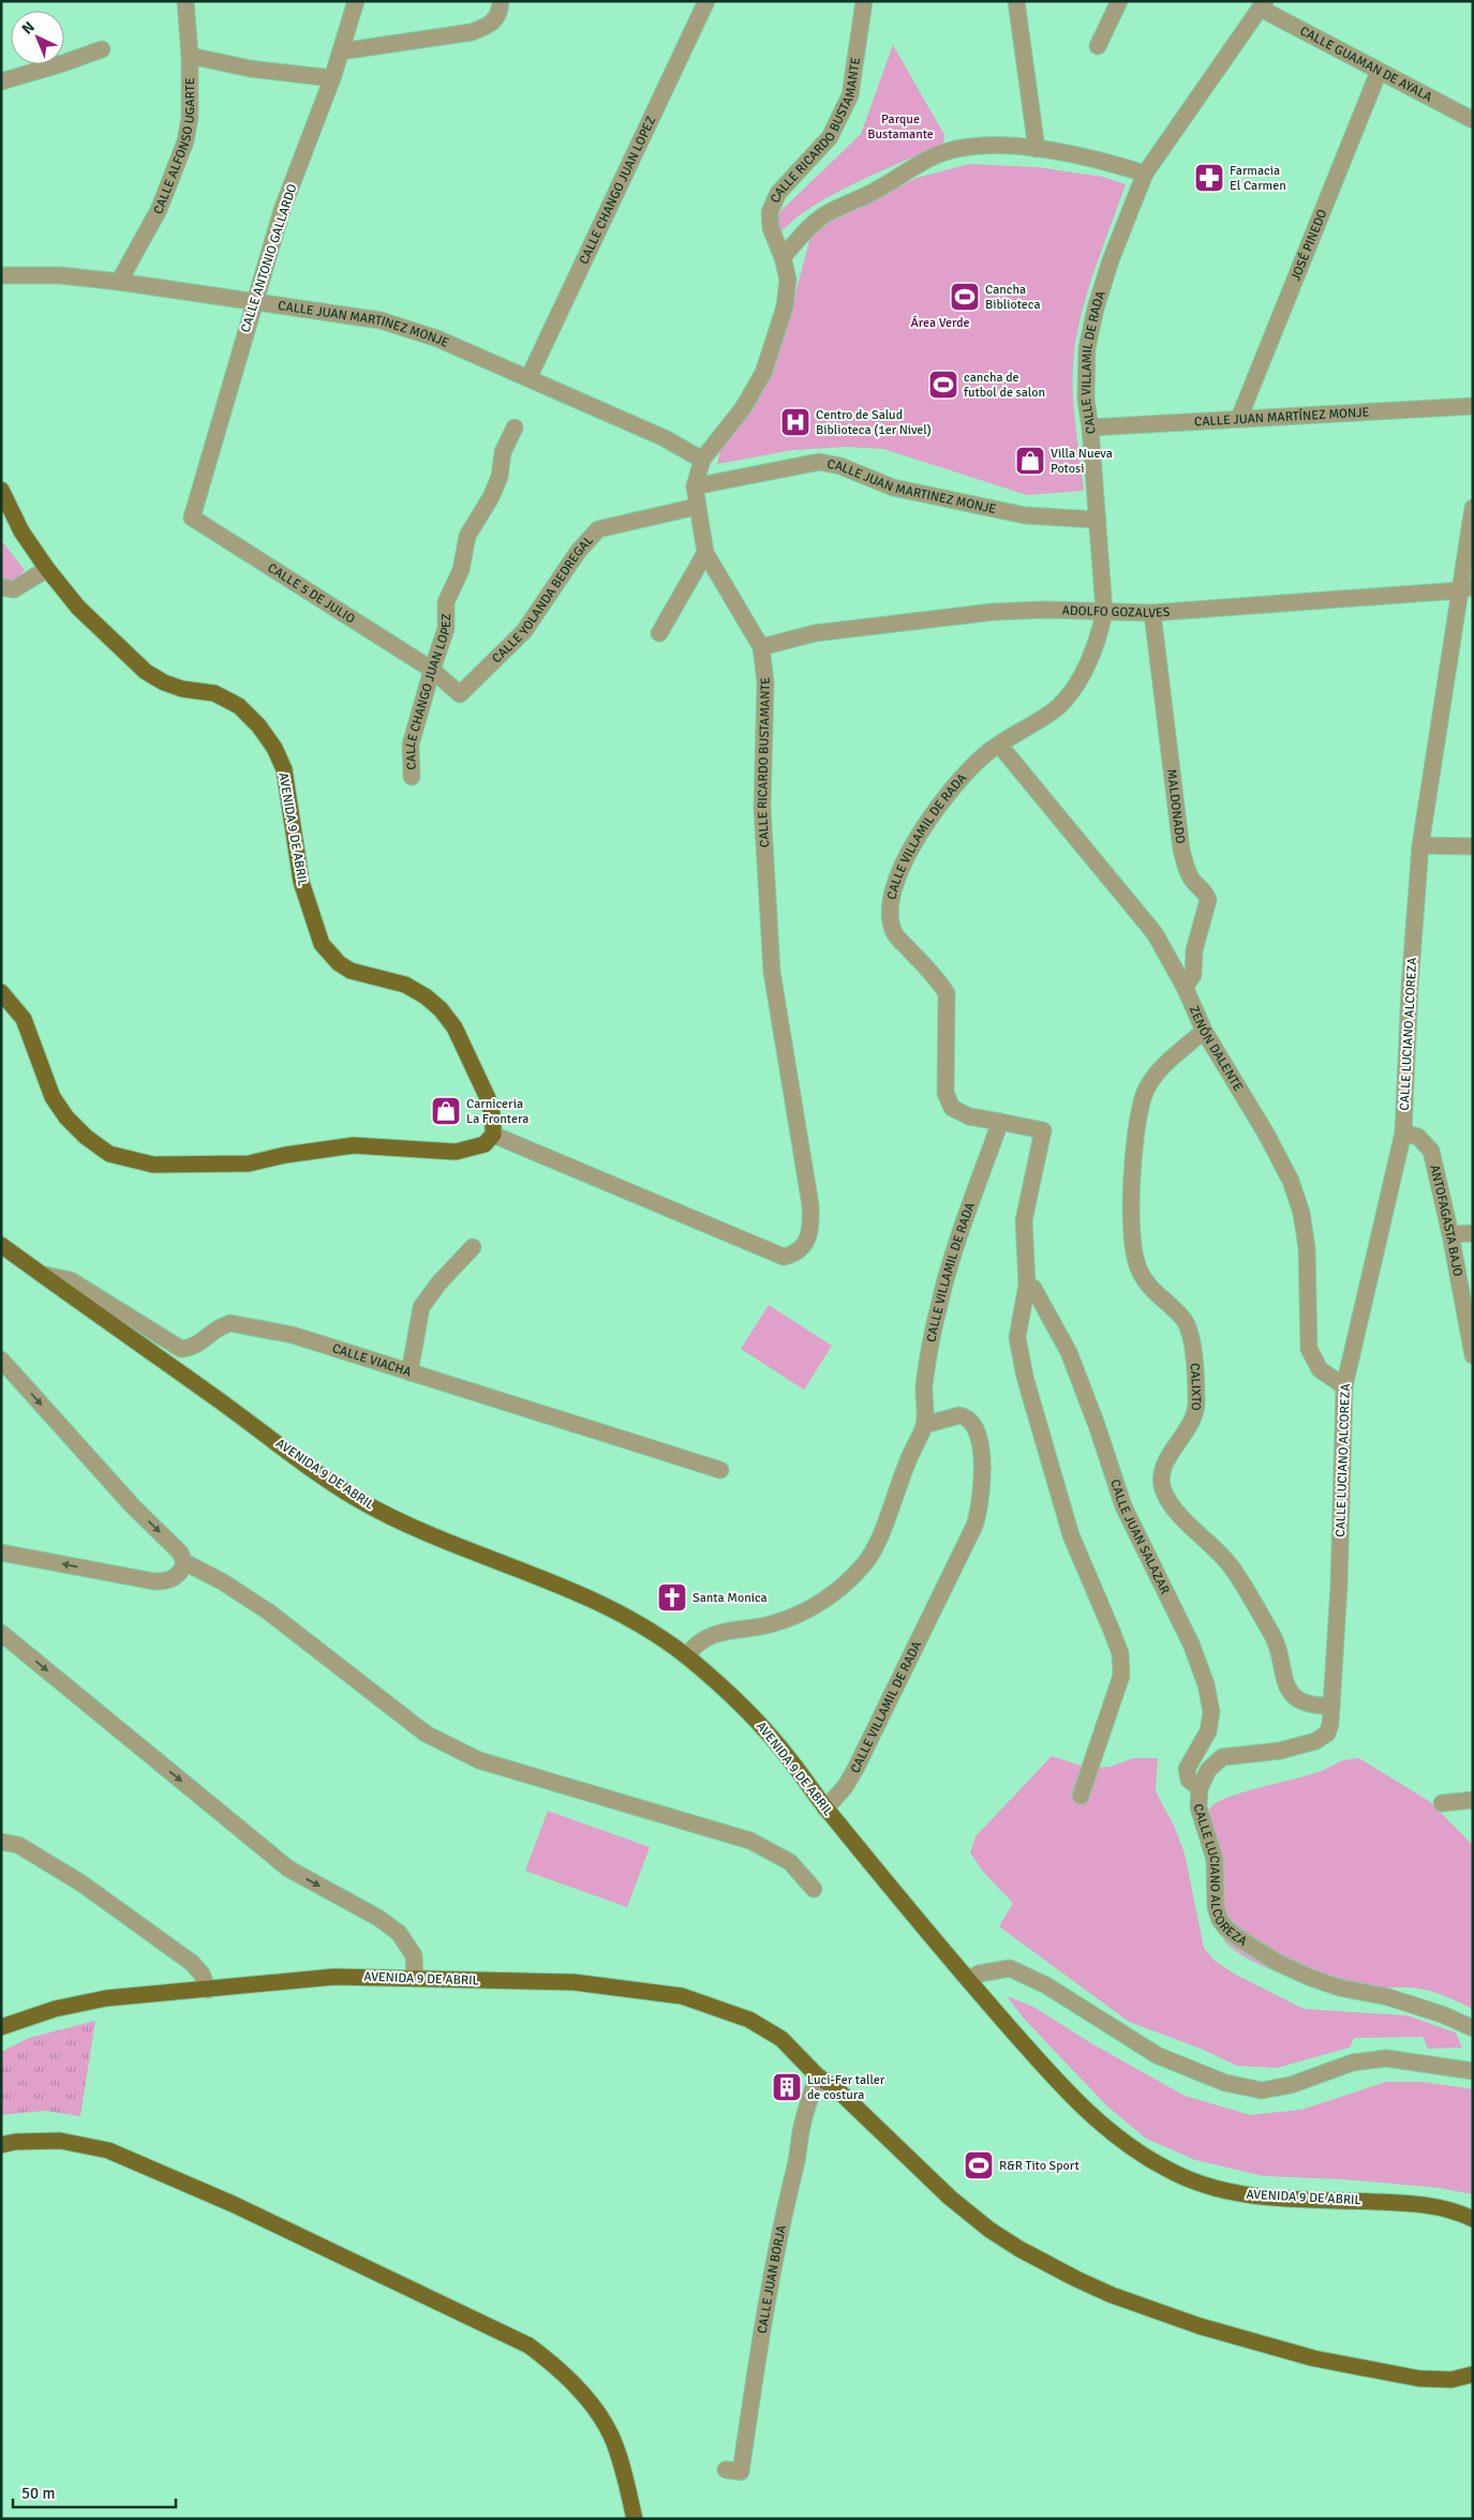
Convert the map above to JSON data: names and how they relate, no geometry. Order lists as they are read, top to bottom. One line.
{"streets":{"main road":["AVENIDA 9 DE ABRIL"],"street":["CALLE GUAMAN DE AYALA","CALLE RICARDO BUSTAMANTE","CALLE ALFONSO UGARTE","CALLE CHANGO JUAN LOPEZ","JOSÉ PINEDO","CALLE ANTONIO GALLARDO","CALLE JUAN MARTINEZ MONJE","CALLE VILLAMIL DE RADA","CALLE JUAN MARTÍNEZ MONJE","CALLE 5 DE JULIO","CALLE YOLANDA BEDREGAL","ADOLFO GOZALVES","MALDONADO","CALLE LUCIANO ALCOREZA","ZENÓN DALENTE","ANTOFAGASTA BAJO","CALLE VIACHA","CALIXTO","CALLE JUAN SALAZAR","CALLE JUAN BORJA"]},"crossings":[["CALLE GUAMAN DE AYALA","JOSÉ PINEDO"],["CALLE GUAMAN DE AYALA","CALLE VILLAMIL DE RADA"],["CALLE RICARDO BUSTAMANTE","CALLE JUAN MARTINEZ MONJE"],["CALLE RICARDO BUSTAMANTE","CALLE YOLANDA BEDREGAL"],["CALLE RICARDO BUSTAMANTE","ADOLFO GOZALVES"],["CALLE RICARDO BUSTAMANTE","AVENIDA 9 DE ABRIL"],["CALLE ALFONSO UGARTE","CALLE JUAN MARTINEZ MONJE"],["CALLE CHANGO JUAN LOPEZ","CALLE JUAN MARTINEZ MONJE"],["CALLE CHANGO JUAN LOPEZ","CALLE 5 DE JULIO"],["JOSÉ PINEDO","CALLE JUAN MARTÍNEZ MONJE"],["CALLE ANTONIO GALLARDO","CALLE JUAN MARTINEZ MONJE"],["CALLE ANTONIO GALLARDO","CALLE 5 DE JULIO"],["CALLE JUAN MARTINEZ MONJE","CALLE VILLAMIL DE RADA"],["CALLE VILLAMIL DE RADA","CALLE JUAN MARTÍNEZ MONJE"],["CALLE VILLAMIL DE RADA","ADOLFO GOZALVES"],["CALLE VILLAMIL DE RADA","AVENIDA 9 DE ABRIL"],["CALLE VILLAMIL DE RADA","ZENÓN DALENTE"],["CALLE 5 DE JULIO","CALLE YOLANDA BEDREGAL"],["ADOLFO GOZALVES","MALDONADO"],["ADOLFO GOZALVES","CALLE LUCIANO ALCOREZA"],["MALDONADO","ZENÓN DALENTE"],["AVENIDA 9 DE ABRIL","CALLE VIACHA"],["AVENIDA 9 DE ABRIL","CALLE JUAN BORJA"],["CALLE LUCIANO ALCOREZA","ZENÓN DALENTE"],["CALLE LUCIANO ALCOREZA","ANTOFAGASTA BAJO"],["CALLE LUCIANO ALCOREZA","CALIXTO"],["CALLE LUCIANO ALCOREZA","CALLE JUAN SALAZAR"],["ZENÓN DALENTE","CALIXTO"]],"parks":["Parque Bustamante","Área Verde"],"places":{"pharmacy":["Farmacia El Carmen"],"sports":["Cancha Biblioteca","cancha de futbol de salon","R&R Tito Sport"],"hospital":["Centro de Salud Biblioteca (1er Nivel)"],"shop":["Villa Nueva Potosi","Carniceria La Frontera"],"church":["Santa Monica"],"building":["Luci-Fer taller de costura"]},"scale_bar":"50 m","north":"top left"}
